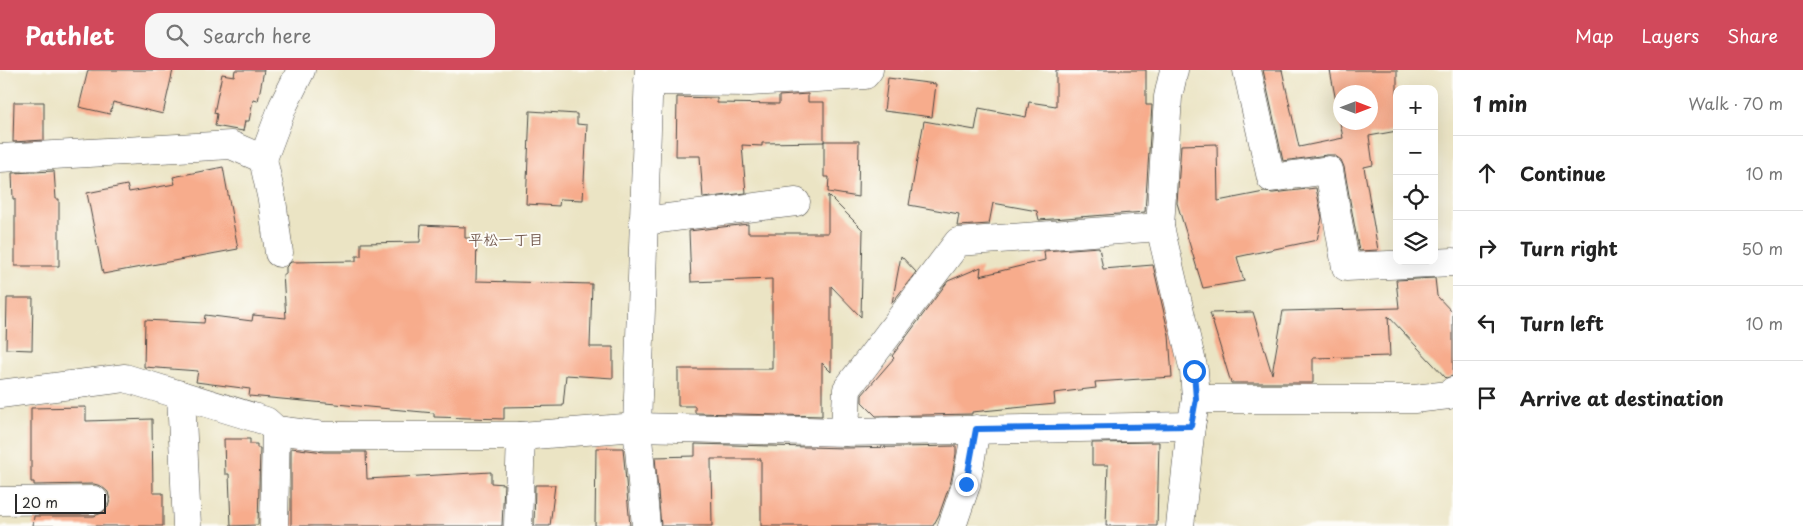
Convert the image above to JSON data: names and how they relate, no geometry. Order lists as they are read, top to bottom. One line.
{"districts":["平松一丁目"],"scale_bar":"20 m","north":"right","page":{"header":"Pathlet","search":"Search here","nav":["Map","Layers","Share"],"heading":["1 min","Walk · 70 m"],"map_buttons":["+","−"],"list":[["Continue","10 m"],["Turn right","50 m"],["Turn left","10 m"],"Arrive at destination"],"scale":"20 m"}}
